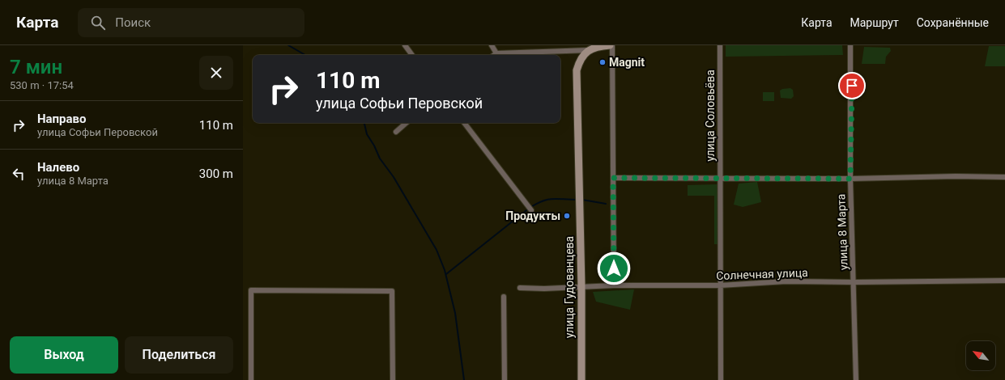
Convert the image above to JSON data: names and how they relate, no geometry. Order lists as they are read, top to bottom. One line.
{"streets":{"street":["улица Соловьёва","улица 8 Марта","Солнечная улица","улица Гудованцева"]},"crossings":[["улица Соловьёва","Солнечная улица"],["улица 8 Марта","Солнечная улица"],["Солнечная улица","улица Гудованцева"]],"places":["Magnit","Продукты"],"north":"top left","page":{"header":"Карта","search":"Поиск","nav":["Карта","Маршрут","Сохранённые"],"heading":["7 мин","530 m · 17:54"],"turn":["110 m","улица Софьи Перовской"],"list":[{"name":"Направо","note":"улица Софьи Перовской","value":"110 m"},{"name":"Налево","note":"улица 8 Марта","value":"300 m"}],"buttons":["Выход","Поделиться"]}}
